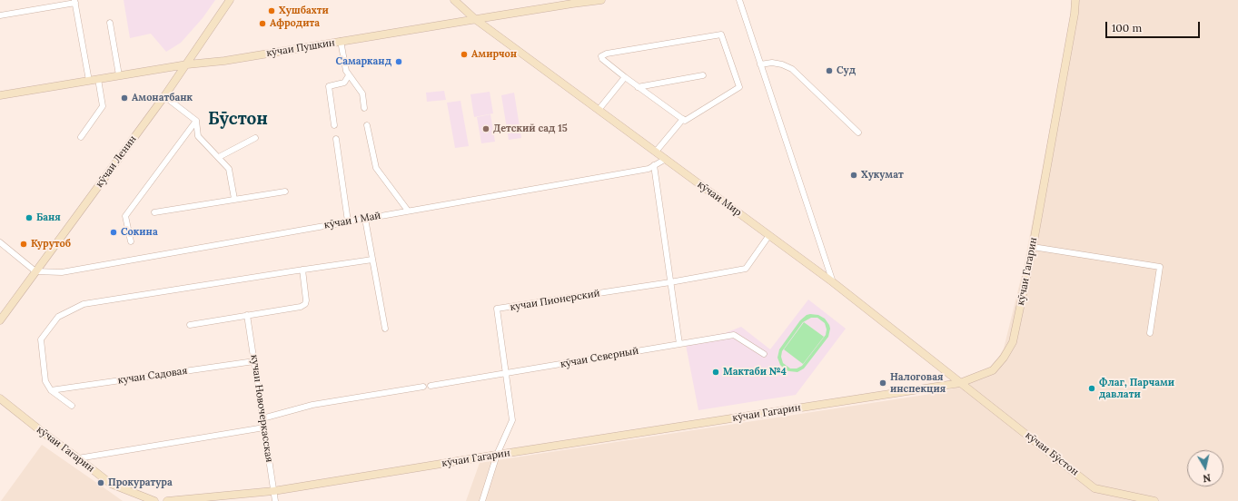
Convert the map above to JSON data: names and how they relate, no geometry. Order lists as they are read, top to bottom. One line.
{"streets":{"street":["кӯчаи Пушкин","кӯчаи Ленин","кӯчаи Мир","кӯчаи 1 Май","кӯчаи Гагарин","кучаи Пионерский","кӯчаи Северный","кучаи Садовая","кучаи Новочеркасская","кӯчаи Бӯстон"]},"crossings":[["кӯчаи Пушкин","кӯчаи Ленин"],["кӯчаи Пушкин","кӯчаи Мир"],["кӯчаи Ленин","кӯчаи 1 Май"],["кӯчаи Мир","кӯчаи 1 Май"],["кӯчаи Мир","кӯчаи Гагарин"],["кӯчаи Мир","кучаи Пионерский"],["кӯчаи Мир","кӯчаи Бӯстон"],["кӯчаи Гагарин","кучаи Пионерский"],["кӯчаи Гагарин","кучаи Новочеркасская"],["кӯчаи Гагарин","кӯчаи Бӯстон"],["кучаи Пионерский","кӯчаи Северный"],["кучаи Садовая","кучаи Новочеркасская"]],"districts":["Бӯстон"],"places":["Хушбахти","Афродита","Амирчон","Самарканд","Суд","Амонатбанк","Детский сад 15","Хукумат","Баня","Сокина","Курутоб","Мактаби №4","Налоговая инспекция","Флаг, Парчами давлати","Прокуратура"],"scale_bar":"100 m","north":"bottom"}
